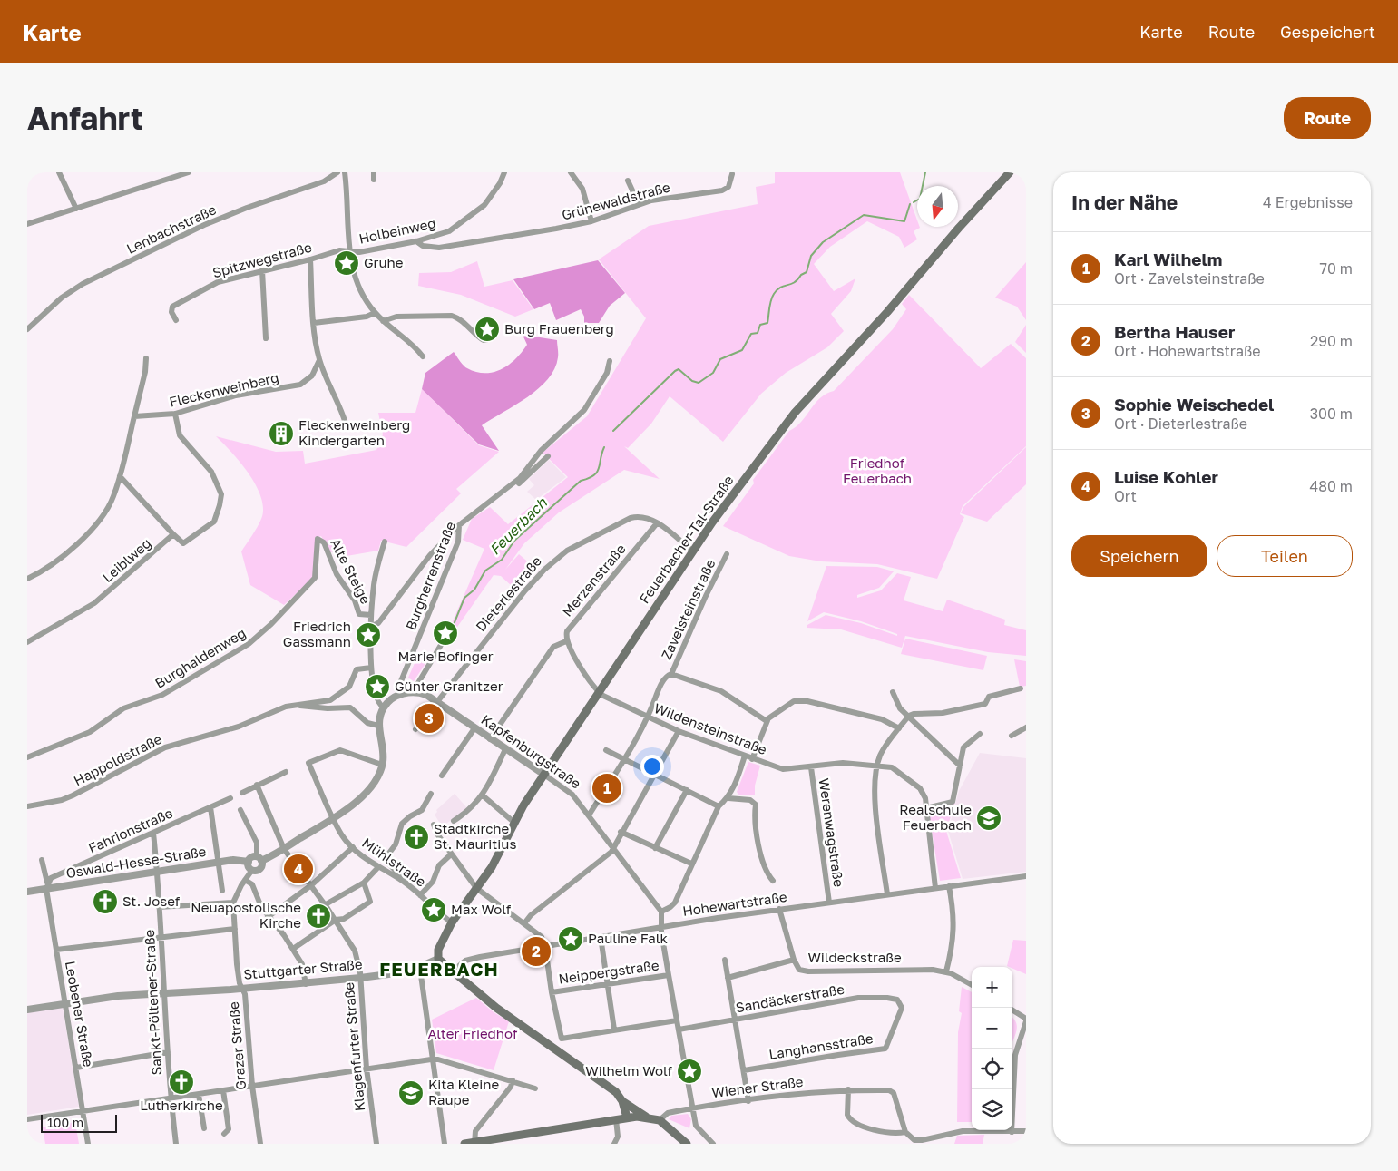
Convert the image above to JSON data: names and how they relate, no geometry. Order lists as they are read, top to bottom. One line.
{"streets":{"main road":["Feuerbacher-Tal-Straße"],"street":["Grünewaldstraße","Lenbachstraße","Holbeinweg","Spitzwegstraße","Fleckenweinberg","Leiblweg","Alte Steige","Burgherrenstraße","Merzenstraße","Dieterlestraße","Zavelsteinstraße","Burghaldenweg","Wildensteinstraße","Kapfenburgstraße","Happoldstraße","Fahrionstraße","Werenwagstraße","Oswald-Hesse-Straße","Mühlstraße","Hohewartstraße","Wildeckstraße","Stuttgarter Straße","Neippergstraße","Sandäckerstraße","Sankt-Pöltener-Straße","Leobener Straße","Grazer Straße","Klagenfurter Straße","Langhansstraße","Wiener Straße"]},"crossings":[["Grünewaldstraße","Holbeinweg"],["Holbeinweg","Spitzwegstraße"],["Feuerbacher-Tal-Straße","Dieterlestraße"],["Feuerbacher-Tal-Straße","Wildensteinstraße"],["Feuerbacher-Tal-Straße","Kapfenburgstraße"],["Feuerbacher-Tal-Straße","Mühlstraße"],["Feuerbacher-Tal-Straße","Stuttgarter Straße"],["Alte Steige","Burghaldenweg"],["Merzenstraße","Dieterlestraße"],["Merzenstraße","Wildensteinstraße"],["Dieterlestraße","Kapfenburgstraße"],["Zavelsteinstraße","Wildensteinstraße"],["Zavelsteinstraße","Kapfenburgstraße"],["Wildensteinstraße","Werenwagstraße"],["Wildensteinstraße","Hohewartstraße"],["Fahrionstraße","Oswald-Hesse-Straße"],["Fahrionstraße","Sankt-Pöltener-Straße"],["Fahrionstraße","Leobener Straße"],["Werenwagstraße","Hohewartstraße"],["Oswald-Hesse-Straße","Sankt-Pöltener-Straße"],["Oswald-Hesse-Straße","Leobener Straße"],["Oswald-Hesse-Straße","Grazer Straße"],["Oswald-Hesse-Straße","Klagenfurter Straße"],["Hohewartstraße","Wildeckstraße"],["Stuttgarter Straße","Sankt-Pöltener-Straße"],["Stuttgarter Straße","Leobener Straße"],["Stuttgarter Straße","Grazer Straße"],["Stuttgarter Straße","Klagenfurter Straße"],["Sandäckerstraße","Langhansstraße"]],"districts":["FEUERBACH"],"water":["Feuerbach"],"parks":["Friedhof Feuerbach","Alter Friedhof"],"places":{"place":["Gruhe","Burg Frauenberg","Marie Bofinger","Friedrich Gassmann","Günter Granitzer","Max Wolf","Pauline Falk","Wilhelm Wolf"],"building":["Fleckenweinberg Kindergarten"],"school or university":["Realschule Feuerbach","Kita Kleine Raupe"],"church":["Stadtkirche St. Mauritius","St. Josef","Neuapostolische Kirche","Lutherkirche"]},"scale_bar":"100 m","north":"bottom","page":{"header":"Karte","nav":["Karte","Route","Gespeichert"],"buttons":["Route",["Speichern","Teilen"]],"title":"Anfahrt","heading":["In der Nähe","4 Ergebnisse"],"list":[{"mark":"1","name":"Karl Wilhelm","note":"Ort · Zavelsteinstraße","value":"70 m"},{"mark":"2","name":"Bertha Hauser","note":"Ort · Hohewartstraße","value":"290 m"},{"mark":"3","name":"Sophie Weischedel","note":"Ort · Dieterlestraße","value":"300 m"},{"mark":"4","name":"Luise Kohler","note":"Ort","value":"480 m"}],"pins":["3","1","4","2"],"map_buttons":["+","−"],"scale":"100 m"}}
